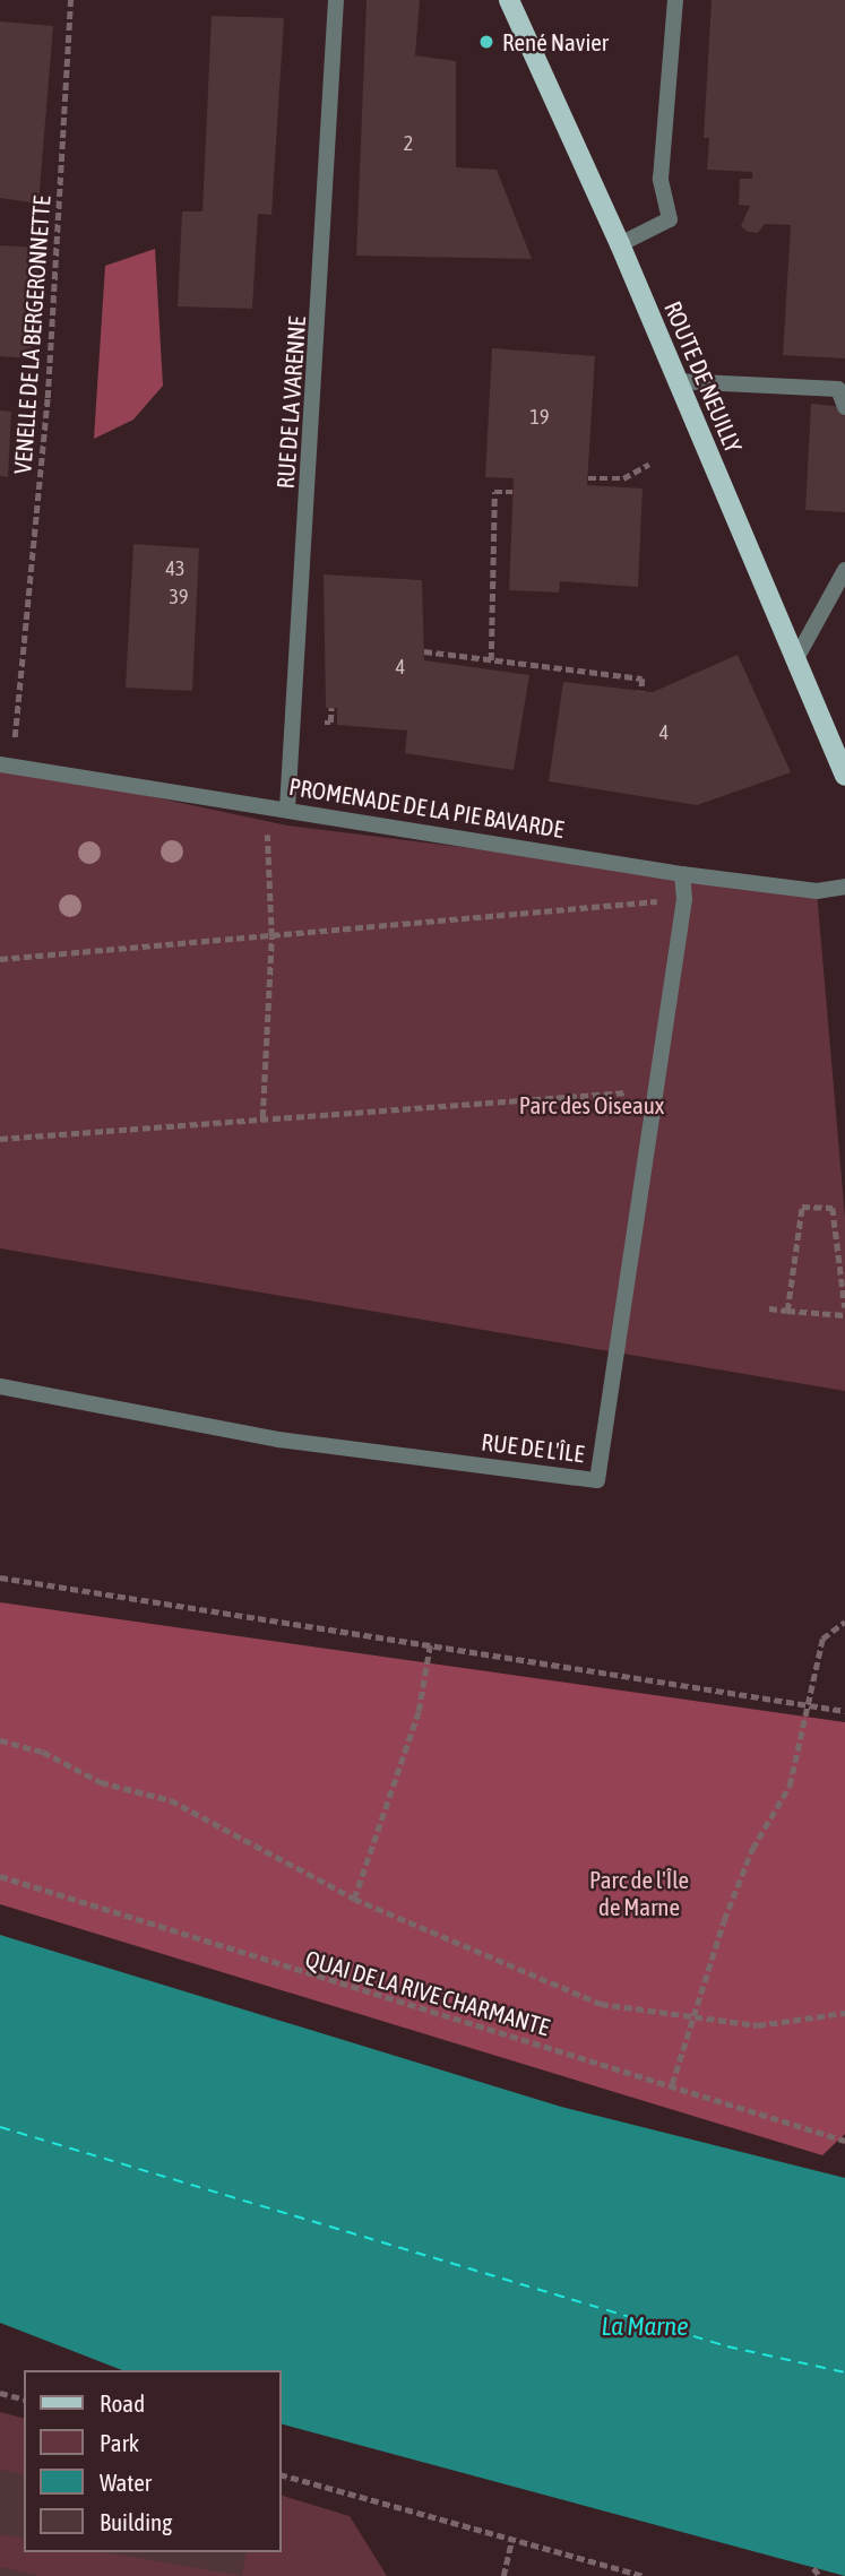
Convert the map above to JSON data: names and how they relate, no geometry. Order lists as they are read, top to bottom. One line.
{"streets":{"main road":["ROUTE DE NEUILLY"],"street":["RUE DE LA VARENNE","PROMENADE DE LA PIE BAVARDE","RUE DE L'ÎLE"],"path":["VENELLE DE LA BERGERONNETTE","QUAI DE LA RIVE CHARMANTE"]},"crossings":[["VENELLE DE LA BERGERONNETTE","PROMENADE DE LA PIE BAVARDE"],["RUE DE LA VARENNE","PROMENADE DE LA PIE BAVARDE"],["PROMENADE DE LA PIE BAVARDE","RUE DE L'ÎLE"]],"water":["La Marne"],"parks":["Parc des Oiseaux","Parc de l'Île de Marne"],"places":["René Navier"],"house_numbers":["2","19","43","39","4","4"],"legend":["Road","Park","Water","Building"]}
